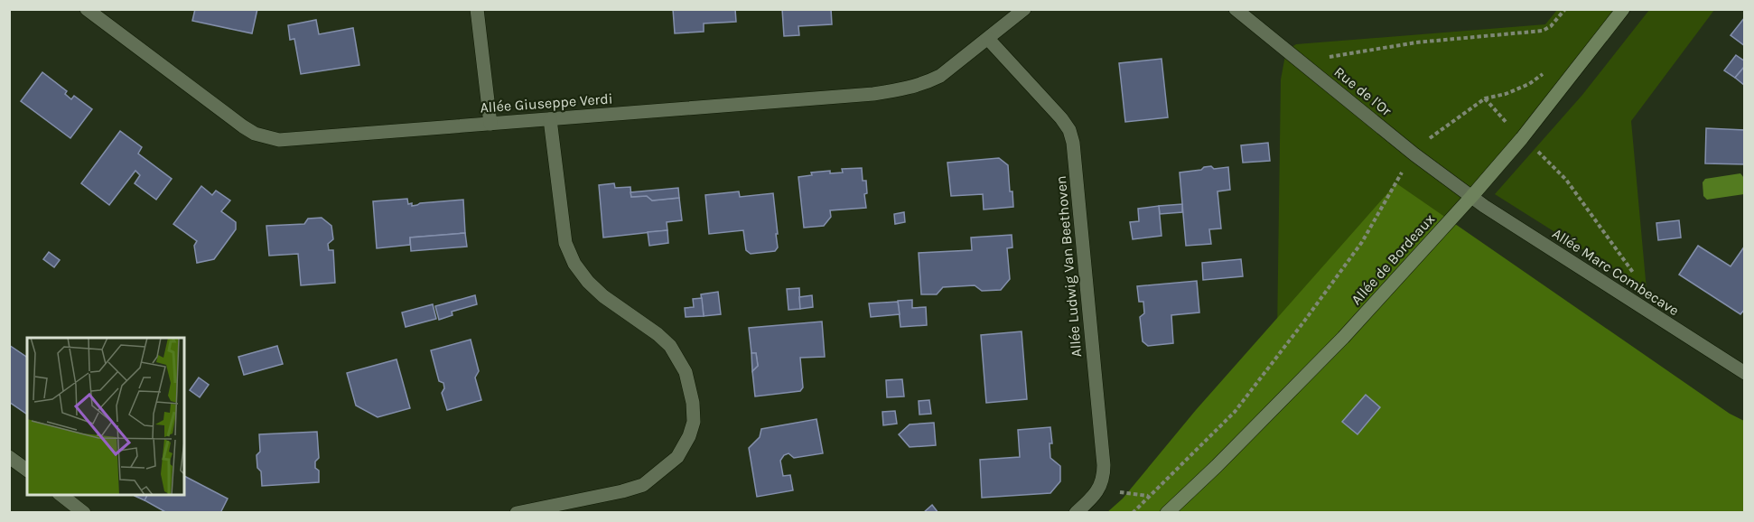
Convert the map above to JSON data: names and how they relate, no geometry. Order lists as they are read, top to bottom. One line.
{"streets":{"main road":["Allée de Bordeaux"],"street":["Rue de l'Or","Allée Giuseppe Verdi","Allée Ludwig Van Beethoven","Allée Marc Combecave"]},"crossings":[["Rue de l'Or","Allée de Bordeaux"],["Rue de l'Or","Allée Marc Combecave"],["Allée Giuseppe Verdi","Allée Ludwig Van Beethoven"],["Allée de Bordeaux","Allée Marc Combecave"]]}
